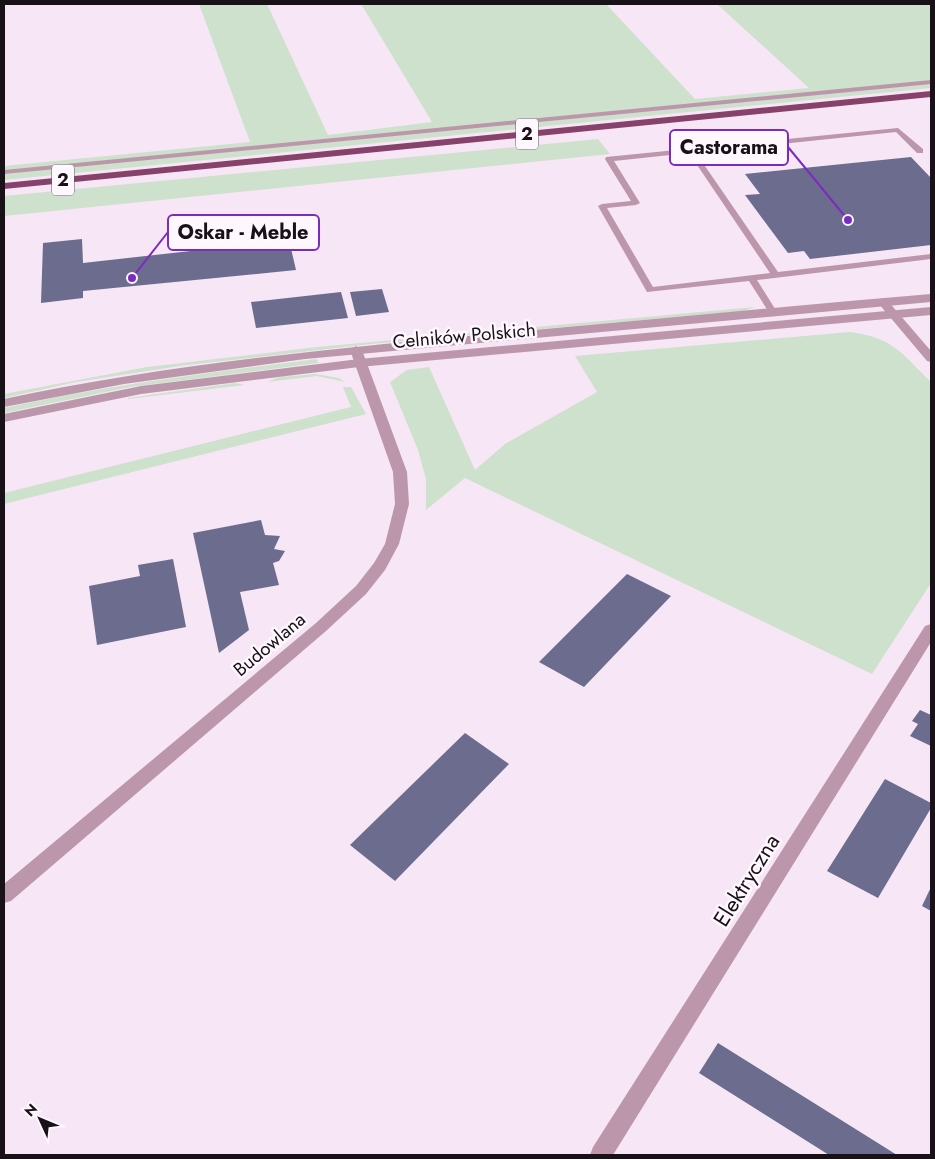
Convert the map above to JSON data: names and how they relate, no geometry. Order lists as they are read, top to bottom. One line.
{"streets":{"highway":["2"],"street":["Celników Polskich","Budowlana","Elektryczna"]},"crossings":[["Celników Polskich","Budowlana"]],"places":["Castorama","Oskar - Meble"],"north":"top left"}
